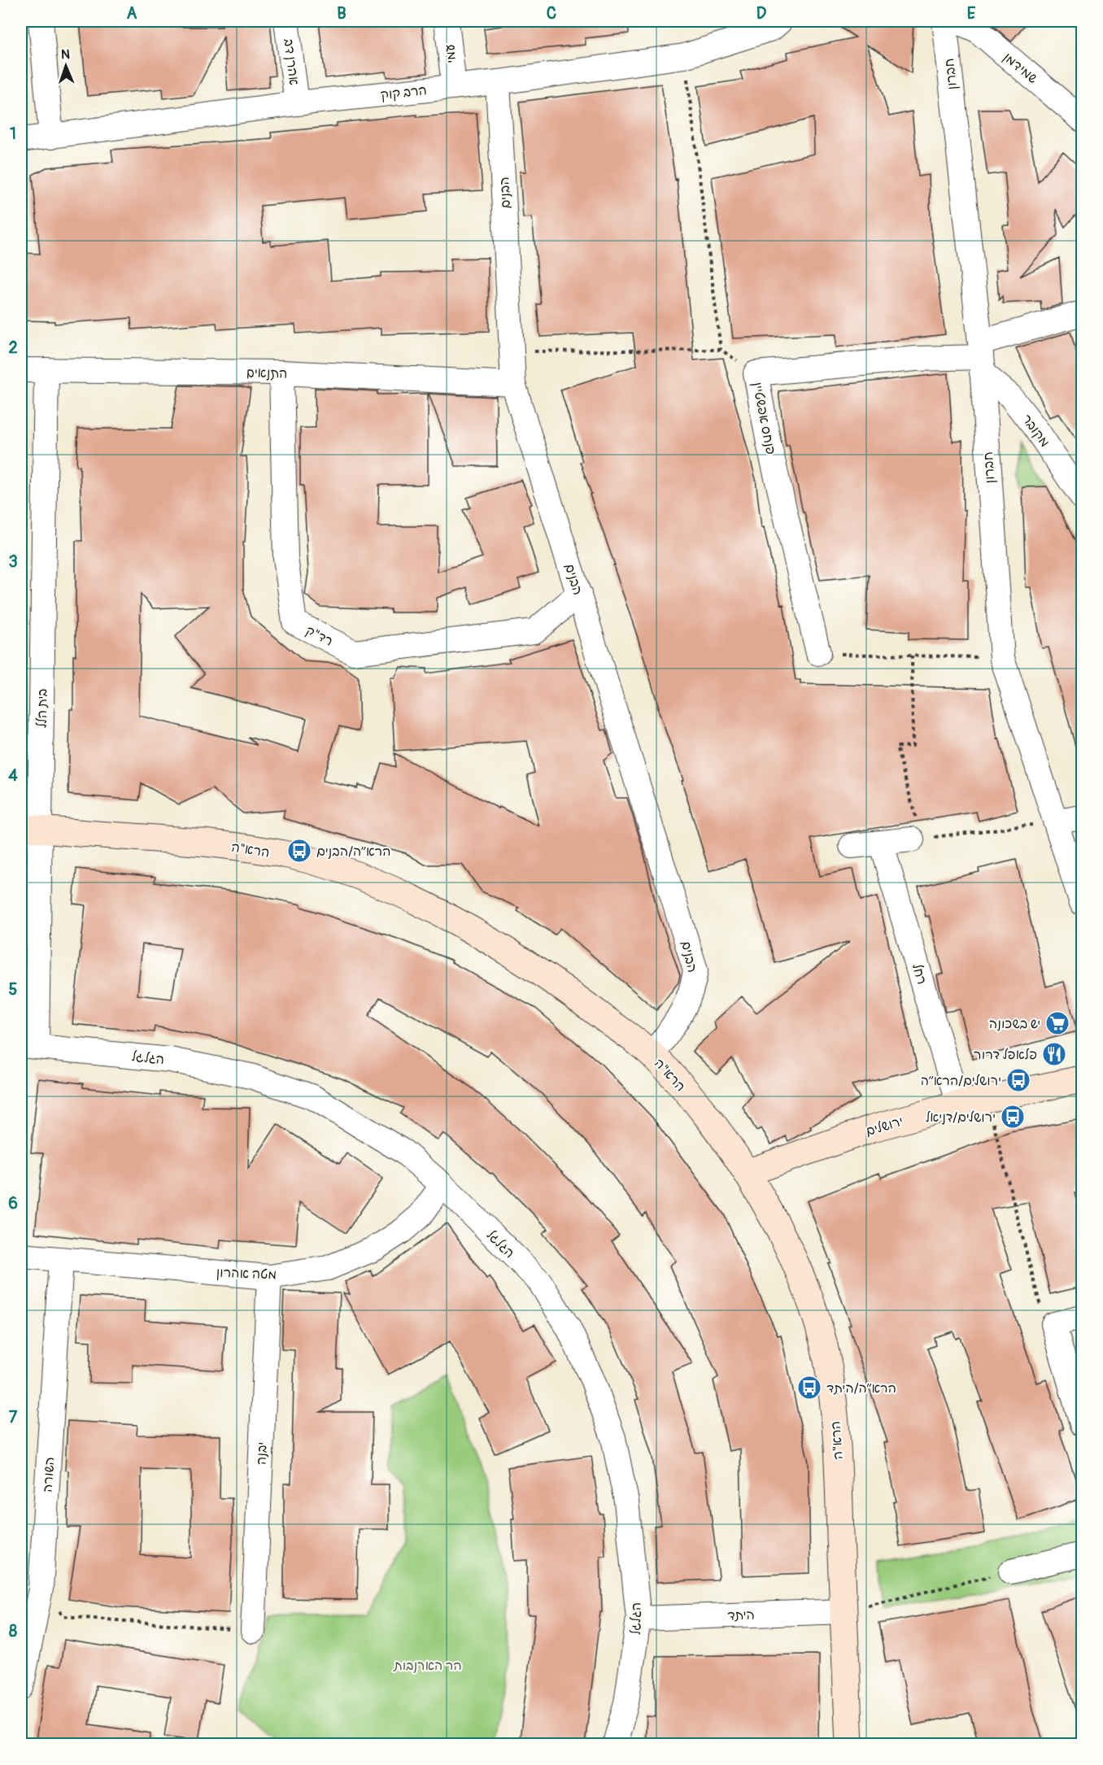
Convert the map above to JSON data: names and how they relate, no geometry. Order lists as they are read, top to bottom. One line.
{"streets":{"street":["עמי","אהרן דב","שמידמן","חברון","הרב קוק","הבנים","התנאים","פנחס אפשטיין","מקובר","רד\"ק","בית הלל","הרא\"ה","רחל","הגלגל","ירושלים","מטה אהרון","יבנה","השורה","היתד"]},"crossings":[["עמי","הרב קוק"],["אהרן דב","הרב קוק"],["חברון","פנחס אפשטיין"],["חברון","מקובר"],["הרב קוק","הבנים"],["הבנים","התנאים"],["הבנים","רד\"ק"],["הבנים","הרא\"ה"],["התנאים","רד\"ק"],["התנאים","בית הלל"],["פנחס אפשטיין","מקובר"],["בית הלל","הרא\"ה"],["בית הלל","הגלגל"],["הרא\"ה","ירושלים"],["הרא\"ה","היתד"],["רחל","ירושלים"],["הגלגל","מטה אהרון"],["הגלגל","היתד"],["מטה אהרון","יבנה"],["מטה אהרון","השורה"]],"parks":["הר הארנבות"],"places":{"bus stop":["הרא״ה/הבנים","ירושלים/הרא״ה","ירושלים/דניאל","הרא״ה/היתד"],"supermarket":["יש בשכונה"],"restaurant":["פלאפל דרור"]},"north":"top","grid":{"columns":["A","B","C","D","E"],"rows":["1","2","3","4","5","6","7","8"]}}
